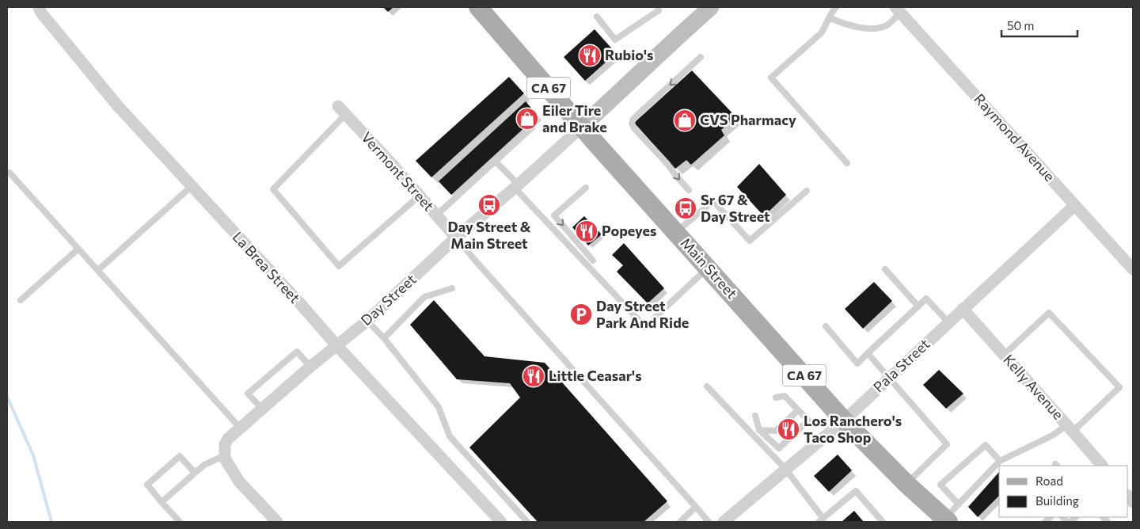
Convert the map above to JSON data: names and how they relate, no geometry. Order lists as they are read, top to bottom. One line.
{"streets":{"main road":["CA 67","Main Street"],"street":["Raymond Avenue","Vermont Street","La Brea Street","Day Street","Pala Street","Kelly Avenue"]},"crossings":[["Raymond Avenue","Pala Street"],["Vermont Street","Day Street"],["La Brea Street","Day Street"],["Main Street","Day Street"],["Main Street","Pala Street"],["Pala Street","Kelly Avenue"]],"places":{"restaurant":["Rubio's","Popeyes","Little Ceasar's","Los Ranchero's Taco Shop"],"shop":["Eiler Tire and Brake","CVS Pharmacy"],"bus stop":["Day Street & Main Street","Sr 67 & Day Street"],"parking":["Day Street Park And Ride"]},"legend":["Road","Building"],"scale_bar":"50 m"}
